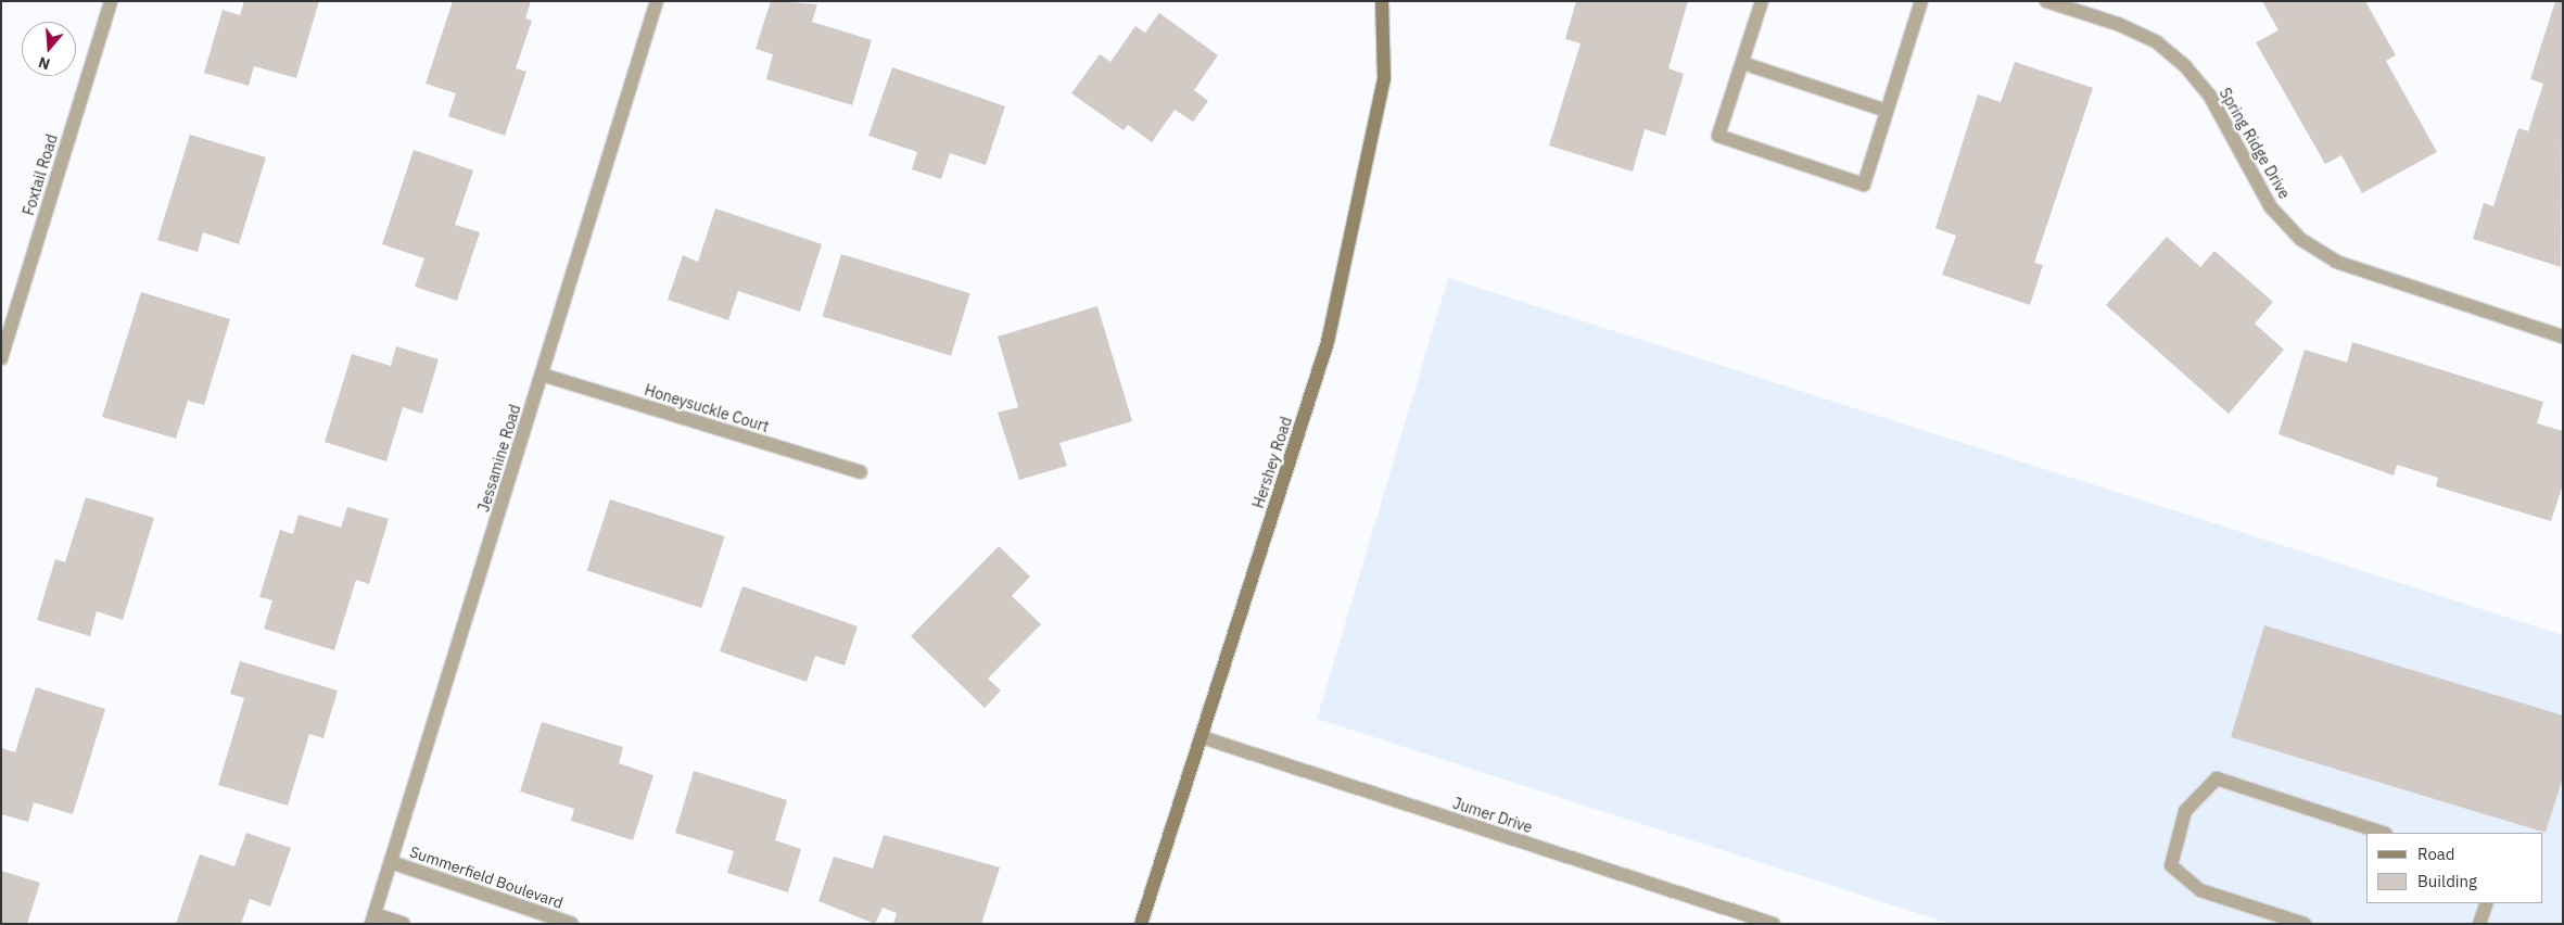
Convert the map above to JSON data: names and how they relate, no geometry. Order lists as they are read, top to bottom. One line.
{"streets":{"main road":["Hershey Road"],"street":["Spring Ridge Drive","Foxtail Road","Honeysuckle Court","Jessamine Road","Jumer Drive","Summerfield Boulevard"]},"crossings":[["Honeysuckle Court","Jessamine Road"],["Jessamine Road","Summerfield Boulevard"],["Hershey Road","Jumer Drive"]],"legend":["Road","Building"],"north":"bottom"}
